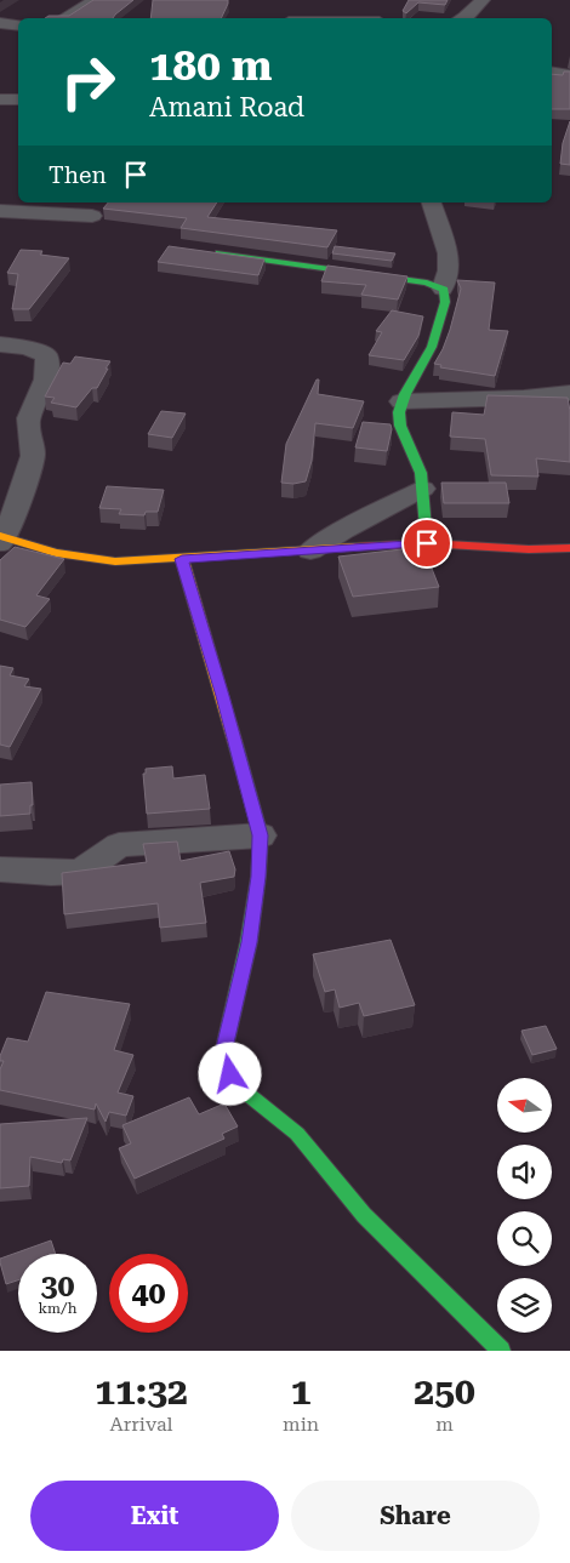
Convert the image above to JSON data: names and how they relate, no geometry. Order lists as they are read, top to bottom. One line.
{"north":"left","page":{"turn":["180 m","Amani Road"],"then":"Then","speed":"30 km/h","limit":"40","eta":["11:32","Arrival","1","min","250","m"],"buttons":["Exit","Share"]}}
